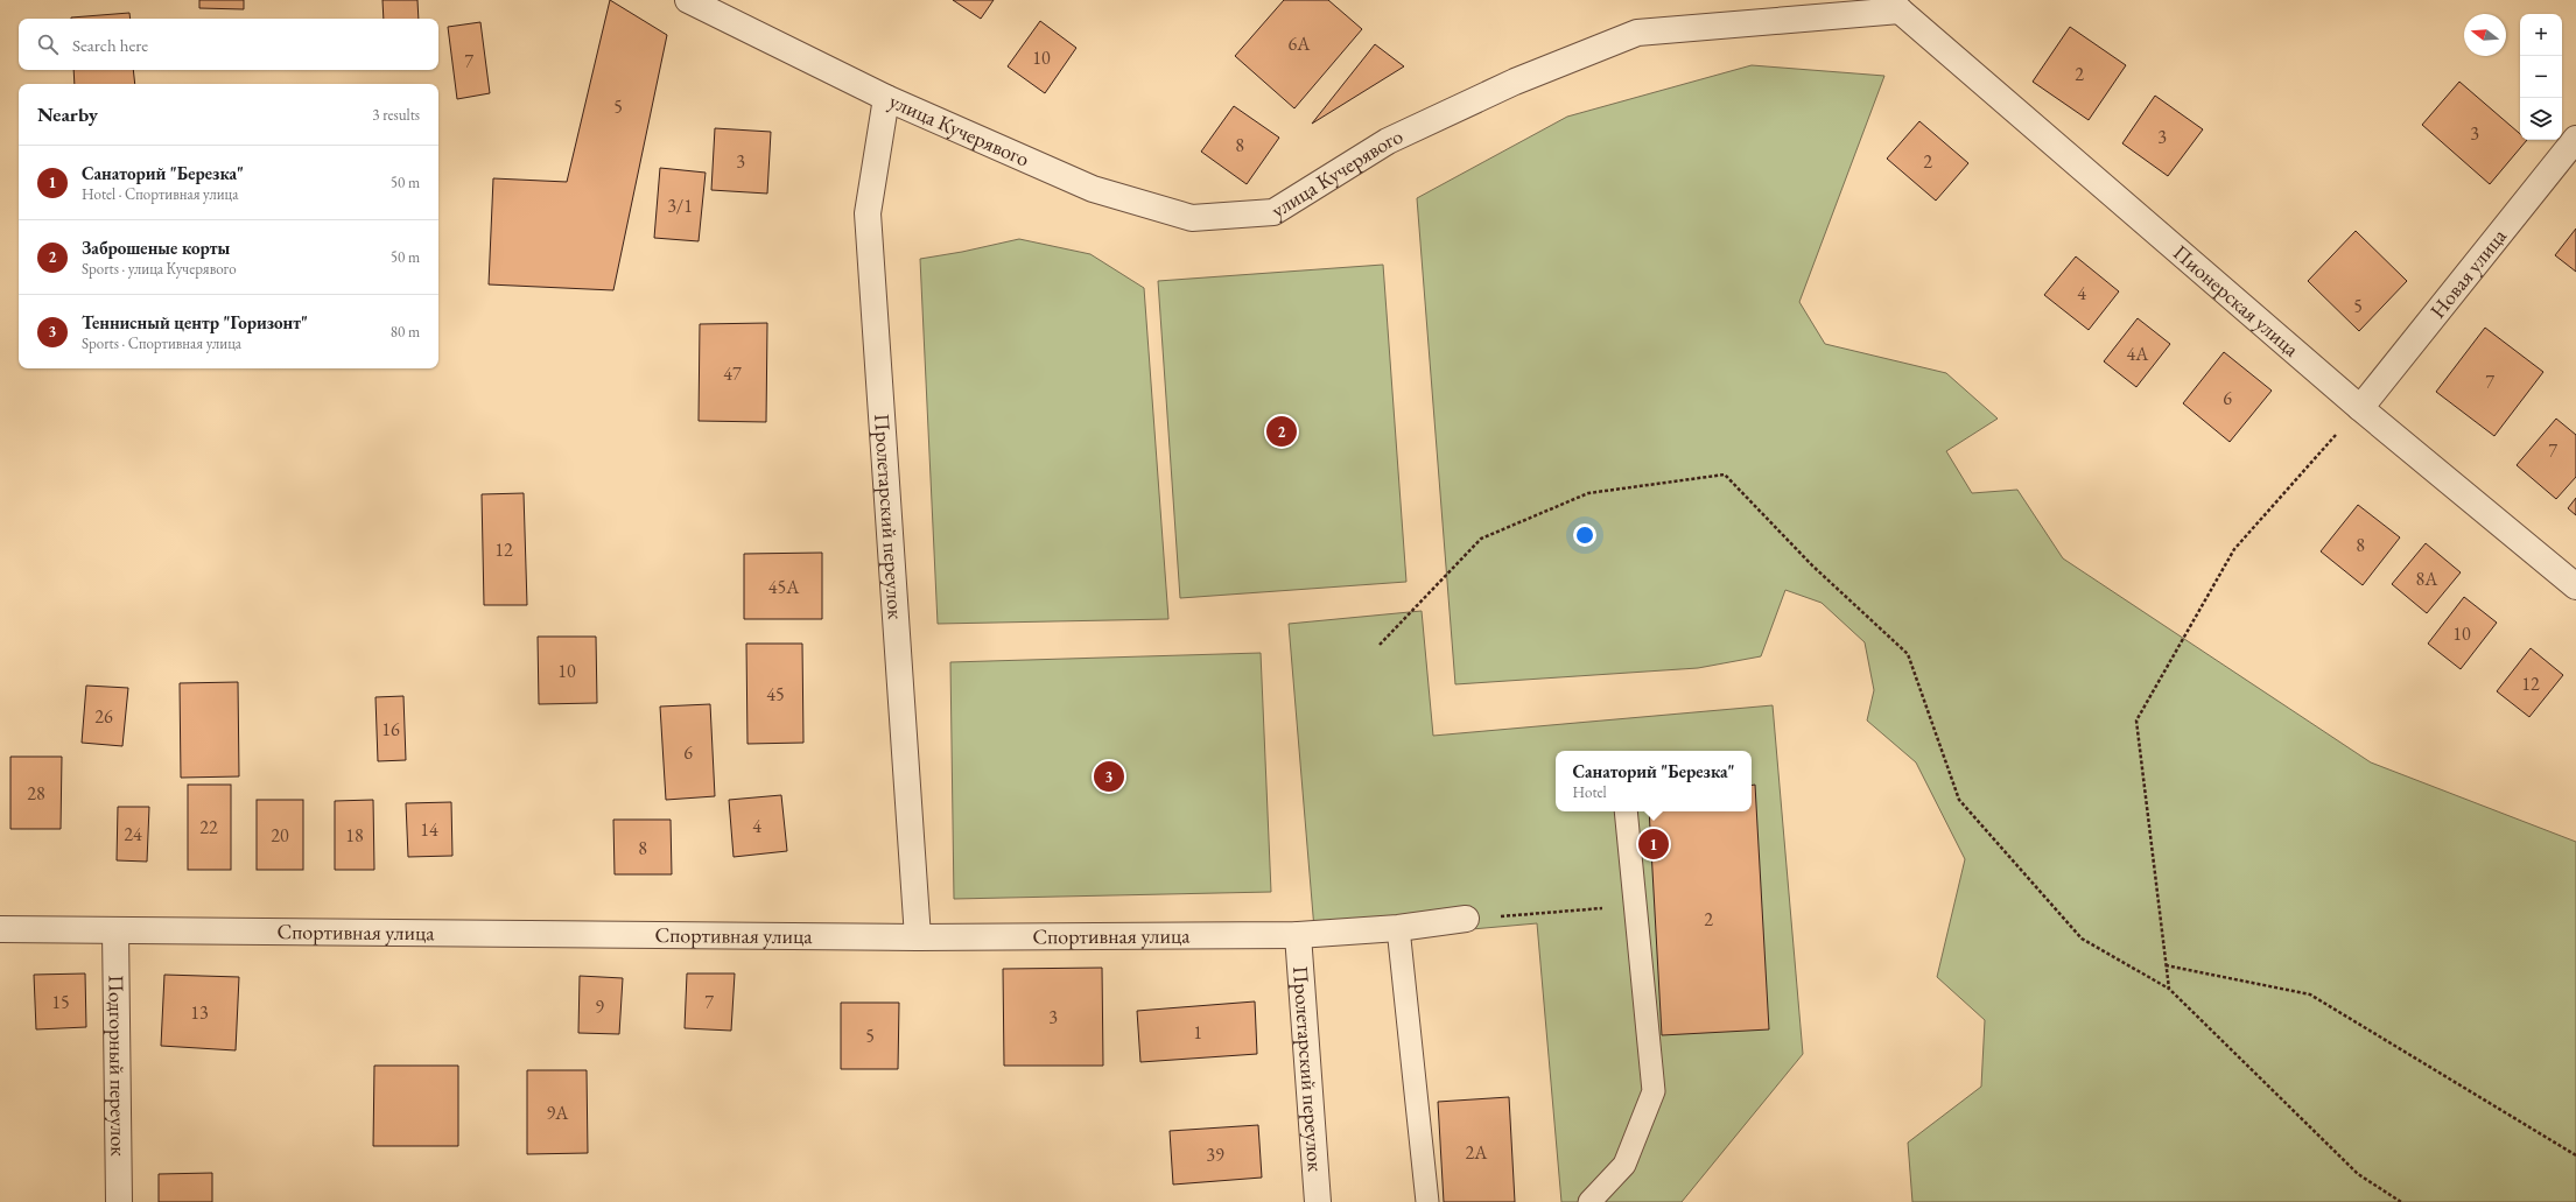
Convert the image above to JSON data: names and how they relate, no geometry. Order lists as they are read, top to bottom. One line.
{"streets":{"street":["улица Кучерявого","Новая улица","Пионерская улица","Пролетарский переулок","Спортивная улица","Подгорный переулок"]},"crossings":[["улица Кучерявого","Пионерская улица"],["улица Кучерявого","Пролетарский переулок"],["Новая улица","Пионерская улица"],["Пролетарский переулок","Спортивная улица"],["Спортивная улица","Подгорный переулок"]],"house_numbers":["6А","10","7","2","5","3","3","8","3","2","3/1","4","5","4А","47","7","6","7","8","12","8А","45А","10","10","12","45","26","16","6","28","4","22","14","24","20","18","8","2","15","7","9","13","3","1","5","9А","2А","39"],"north":"left","page":{"map_buttons":["+","−"],"search":"Search here","heading":["Nearby","3 results"],"list":[{"mark":"1","name":"Санаторий \"Березка\"","note":"Hotel · Спортивная улица","value":"50 m"},{"mark":"2","name":"Заброшеные корты","note":"Sports · улица Кучерявого","value":"50 m"},{"mark":"3","name":"Теннисный центр \"Горизонт\"","note":"Sports · Спортивная улица","value":"80 m"}],"pins":["2","3","1"],"popup":["Санаторий \"Березка\"","Hotel"]}}
